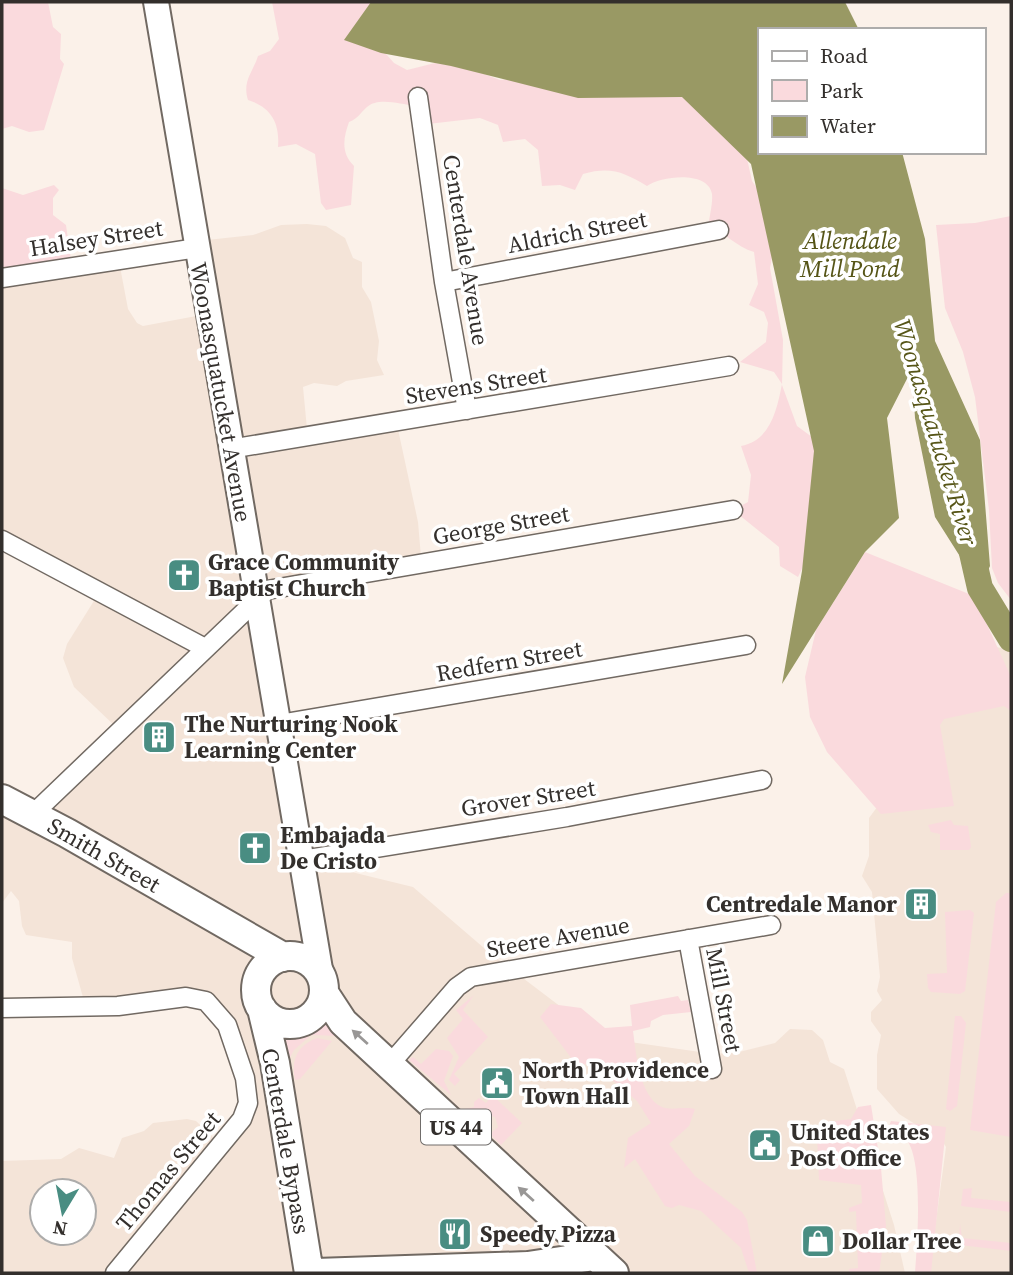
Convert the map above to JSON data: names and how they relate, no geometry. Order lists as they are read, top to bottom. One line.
{"streets":{"main road":["Smith Street","US 44","Centerdale Bypass"],"street":["Aldrich Street","Halsey Street","Centerdale Avenue","Stevens Street","Woonasquatucket Avenue","George Street","Redfern Street","Grover Street","Steere Avenue","Mill Street","Thomas Street"]},"crossings":[["Aldrich Street","Centerdale Avenue"],["Halsey Street","Woonasquatucket Avenue"],["Centerdale Avenue","Stevens Street"],["Stevens Street","Woonasquatucket Avenue"],["Woonasquatucket Avenue","George Street"],["Woonasquatucket Avenue","Redfern Street"],["Woonasquatucket Avenue","Grover Street"],["Woonasquatucket Avenue","Smith Street"],["Woonasquatucket Avenue","US 44"],["Woonasquatucket Avenue","Centerdale Bypass"],["George Street","Smith Street"],["Smith Street","US 44"],["Smith Street","Centerdale Bypass"],["Steere Avenue","Mill Street"],["Steere Avenue","US 44"],["US 44","Centerdale Bypass"]],"water":["Allendale Mill Pond","Woonasquatucket River"],"places":{"church":["Grace Community Baptist Church","Embajada De Cristo"],"building":["The Nurturing Nook Learning Center","Centredale Manor"],"public building":["North Providence Town Hall","United States Post Office"],"restaurant":["Speedy Pizza"],"shop":["Dollar Tree"]},"legend":["Road","Park","Water"],"north":"bottom"}
